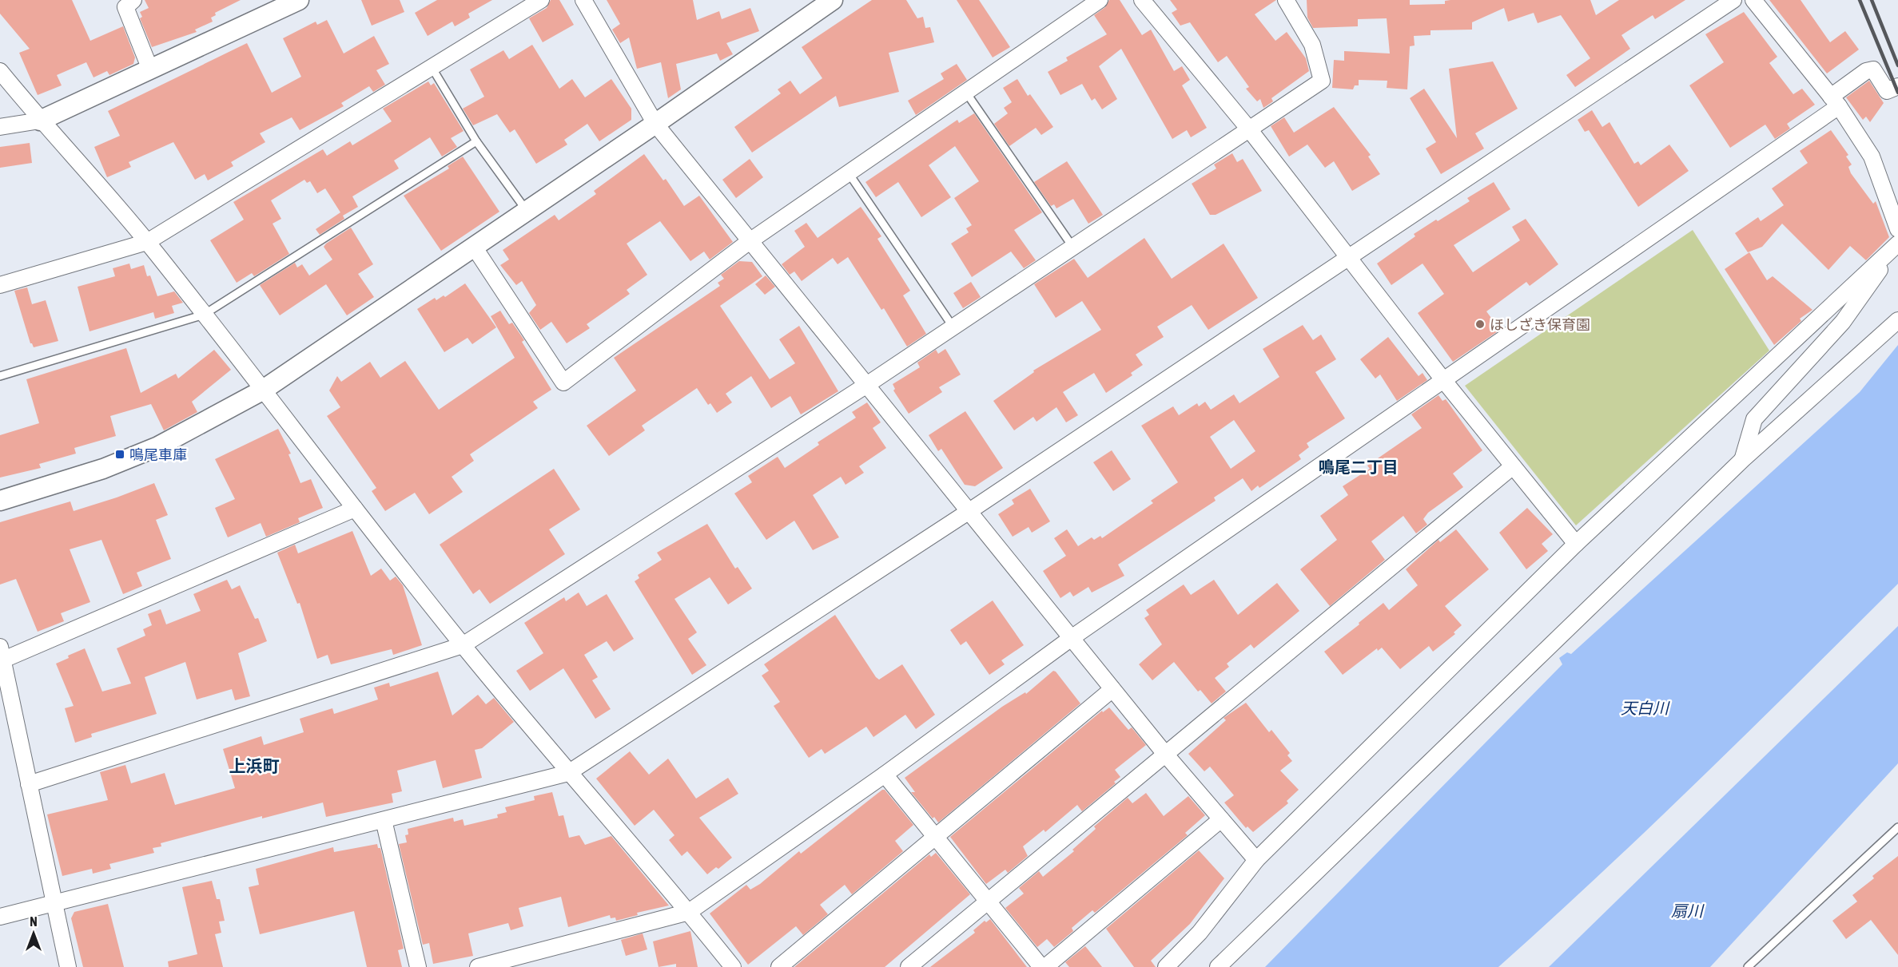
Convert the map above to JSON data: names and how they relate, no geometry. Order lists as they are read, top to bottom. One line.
{"districts":["鳴尾二丁目","上浜町"],"water":["天白川","扇川"],"places":{"other":["ほしざき保育園"],"transit":["鳴尾車庫"]},"north":"top"}
